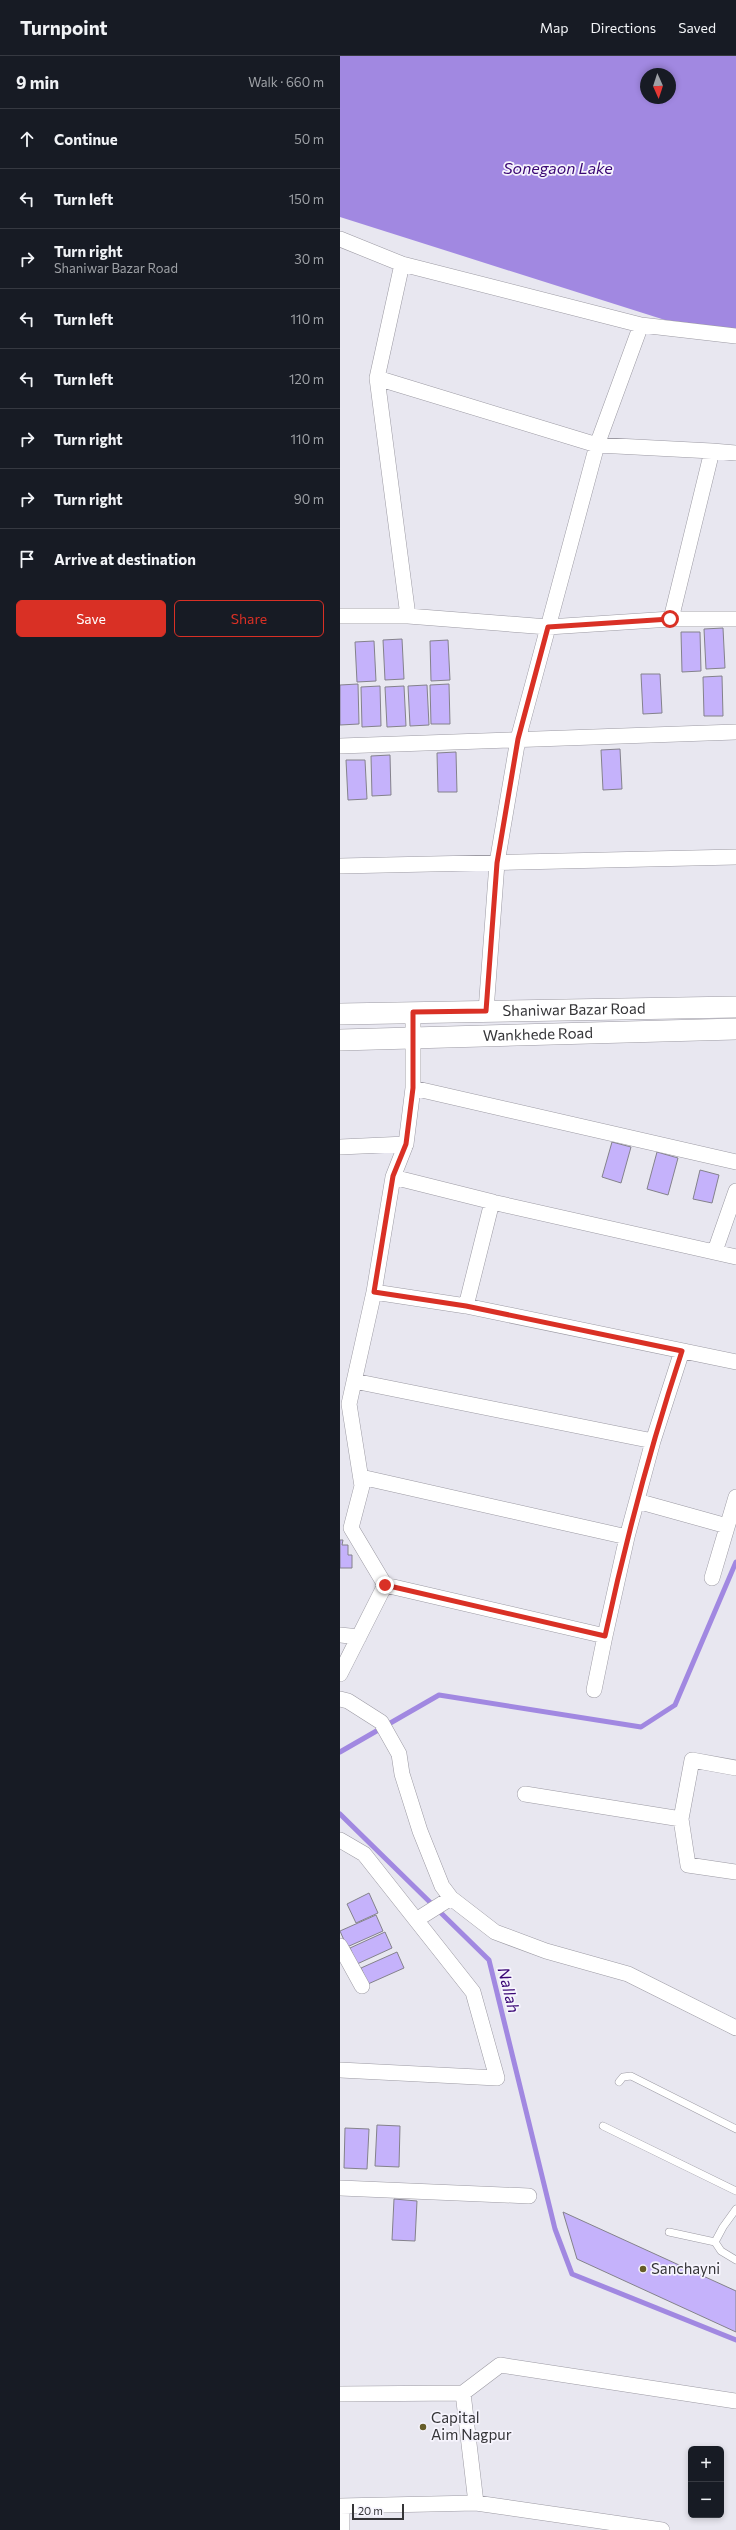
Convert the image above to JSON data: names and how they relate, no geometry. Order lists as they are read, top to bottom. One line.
{"streets":{"main road":["Shaniwar Bazar Road","Wankhede Road"]},"water":["Sonegaon Lake","Nallah"],"places":["Sanchayni","Capital Aim Nagpur"],"scale_bar":"20 m","north":"bottom","page":{"header":"Turnpoint","nav":["Map","Directions","Saved"],"heading":["9 min","Walk · 660 m"],"list":[["Continue","50 m"],["Turn left","150 m"],["Turn right","Shaniwar Bazar Road","30 m"],["Turn left","110 m"],["Turn left","120 m"],["Turn right","110 m"],["Turn right","90 m"],"Arrive at destination"],"buttons":["Save","Share"],"map_buttons":["+","−"],"scale":"20 m"}}
